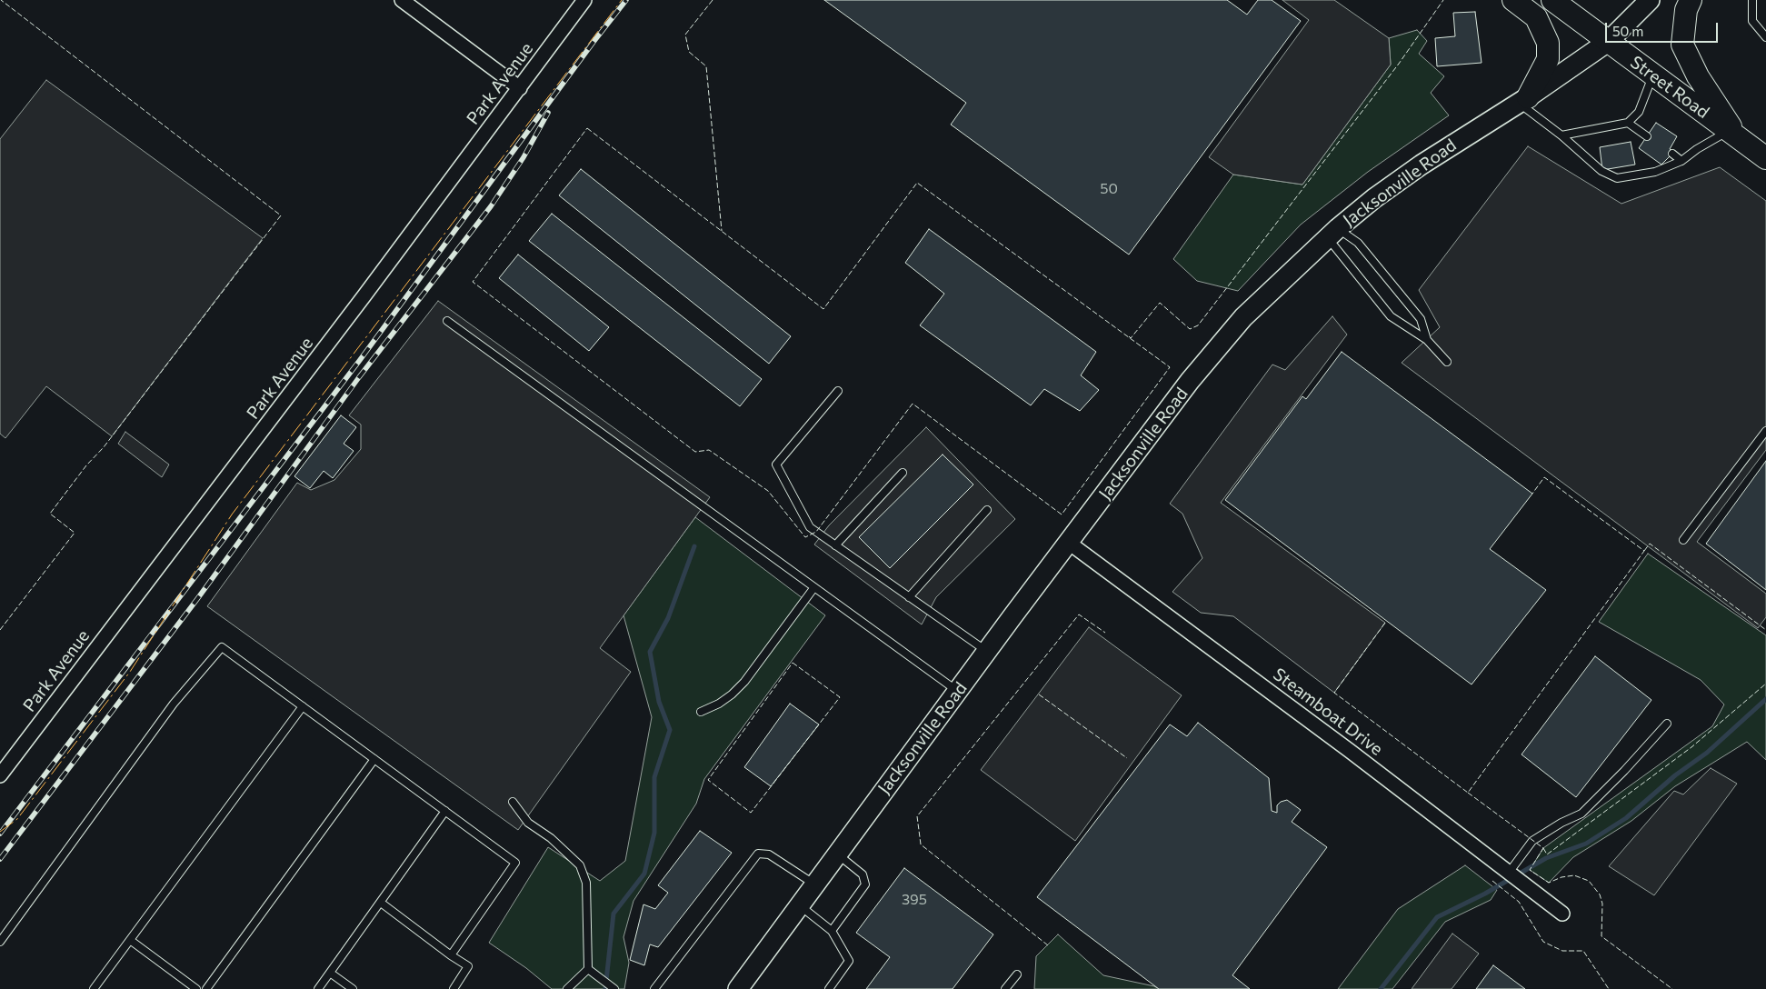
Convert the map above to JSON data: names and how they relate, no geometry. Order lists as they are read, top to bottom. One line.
{"streets":{"main road":["Street Road","Jacksonville Road"],"street":["Park Avenue","Steamboat Drive"]},"crossings":[["Street Road","Jacksonville Road"],["Jacksonville Road","Steamboat Drive"]],"house_numbers":["50","395"],"scale_bar":"50 m"}
